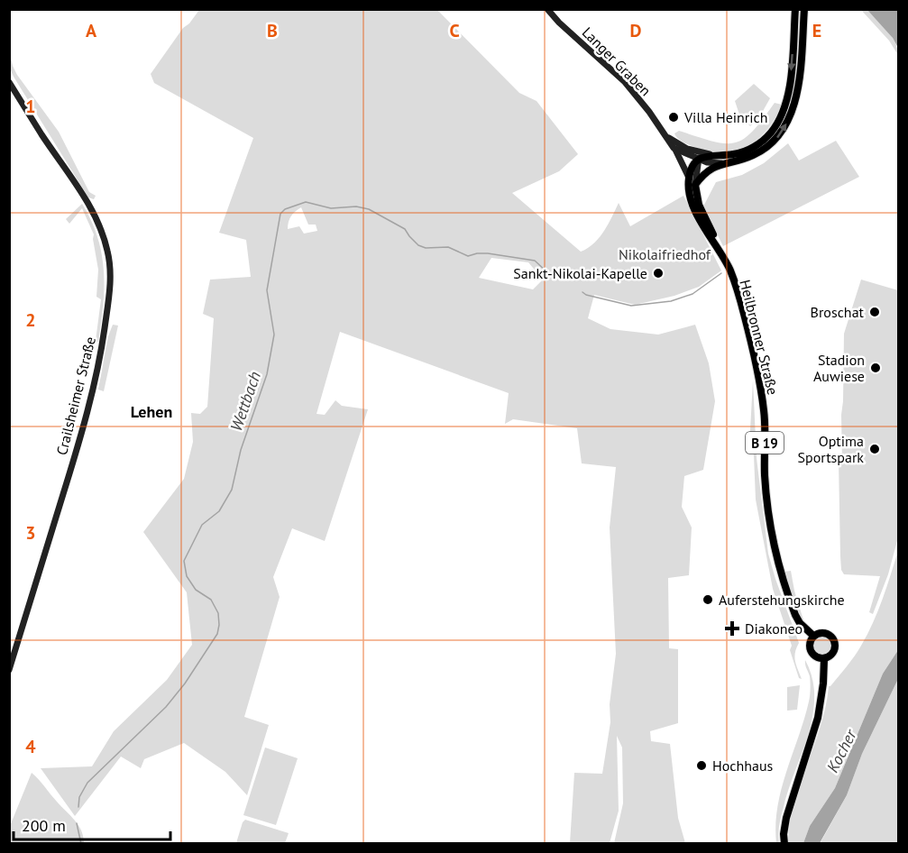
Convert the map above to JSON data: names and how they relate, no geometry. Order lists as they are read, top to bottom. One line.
{"streets":{"main road":["Langer Graben","Heilbronner Straße","Crailsheimer Straße","B 19"]},"crossings":[["Langer Graben","B 19"],["Heilbronner Straße","B 19"]],"districts":["Lehen"],"water":["Wettbach","Kocher"],"parks":["Nikolaifriedhof"],"places":{"other":["Villa Heinrich","Sankt-Nikolai-Kapelle","Broschat","Stadion Auwiese","Optima Sportspark","Auferstehungskirche","Hochhaus"],"health":["Diakoneo"]},"scale_bar":"200 m","grid":{"columns":["A","B","C","D","E"],"rows":["1","2","3","4"]}}
